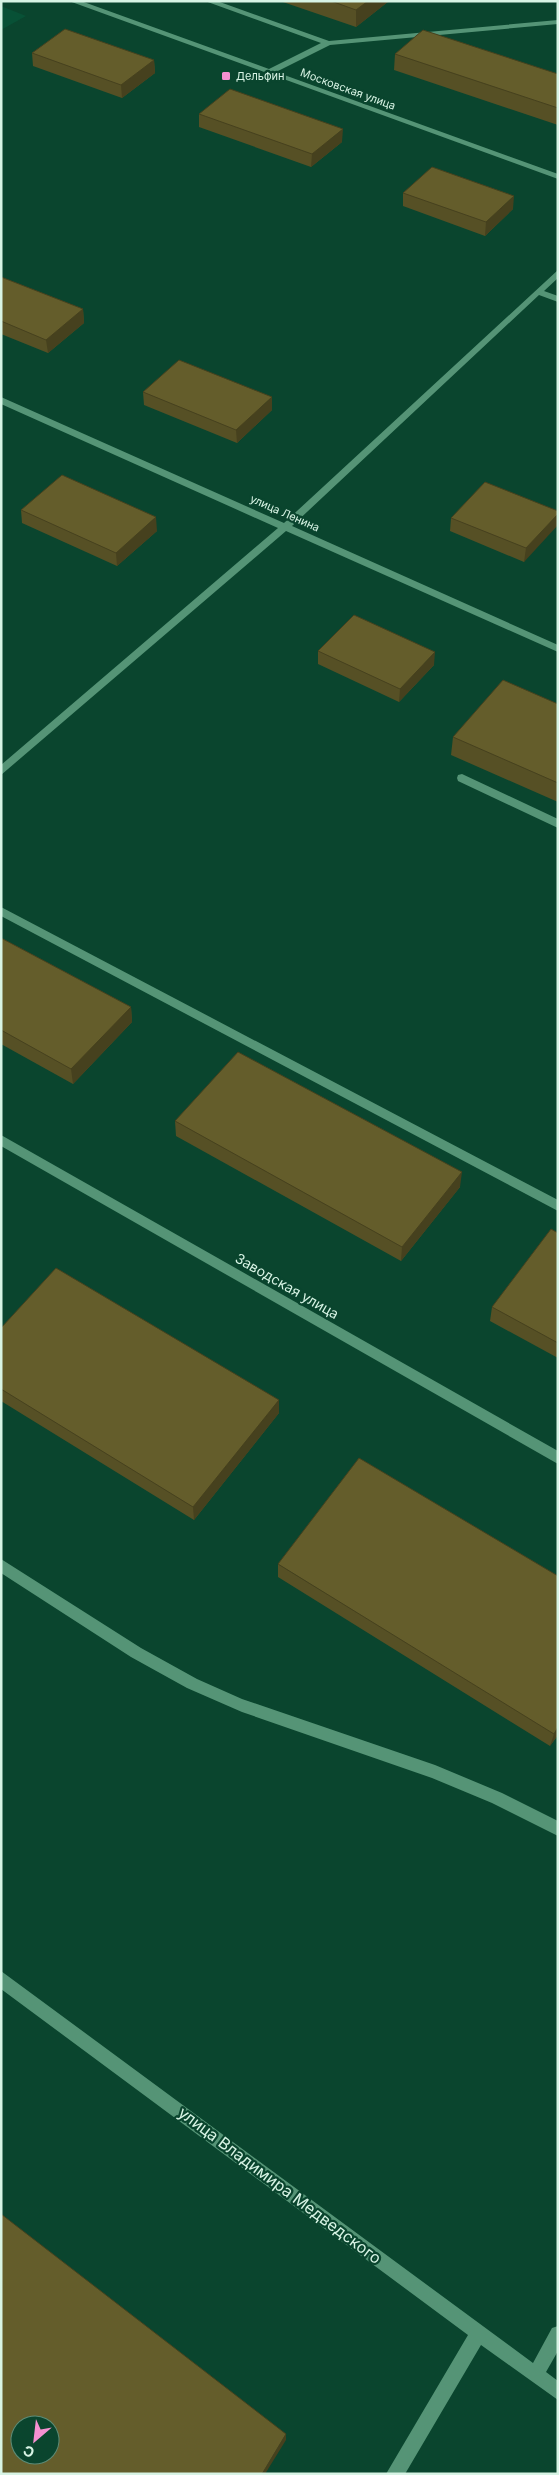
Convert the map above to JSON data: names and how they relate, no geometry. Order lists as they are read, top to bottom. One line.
{"streets":{"street":["Московская улица","улица Ленина","Заводская улица","улица Владимира Медведского"]},"places":{"transit":["Дельфин"]},"north":"bottom left"}
